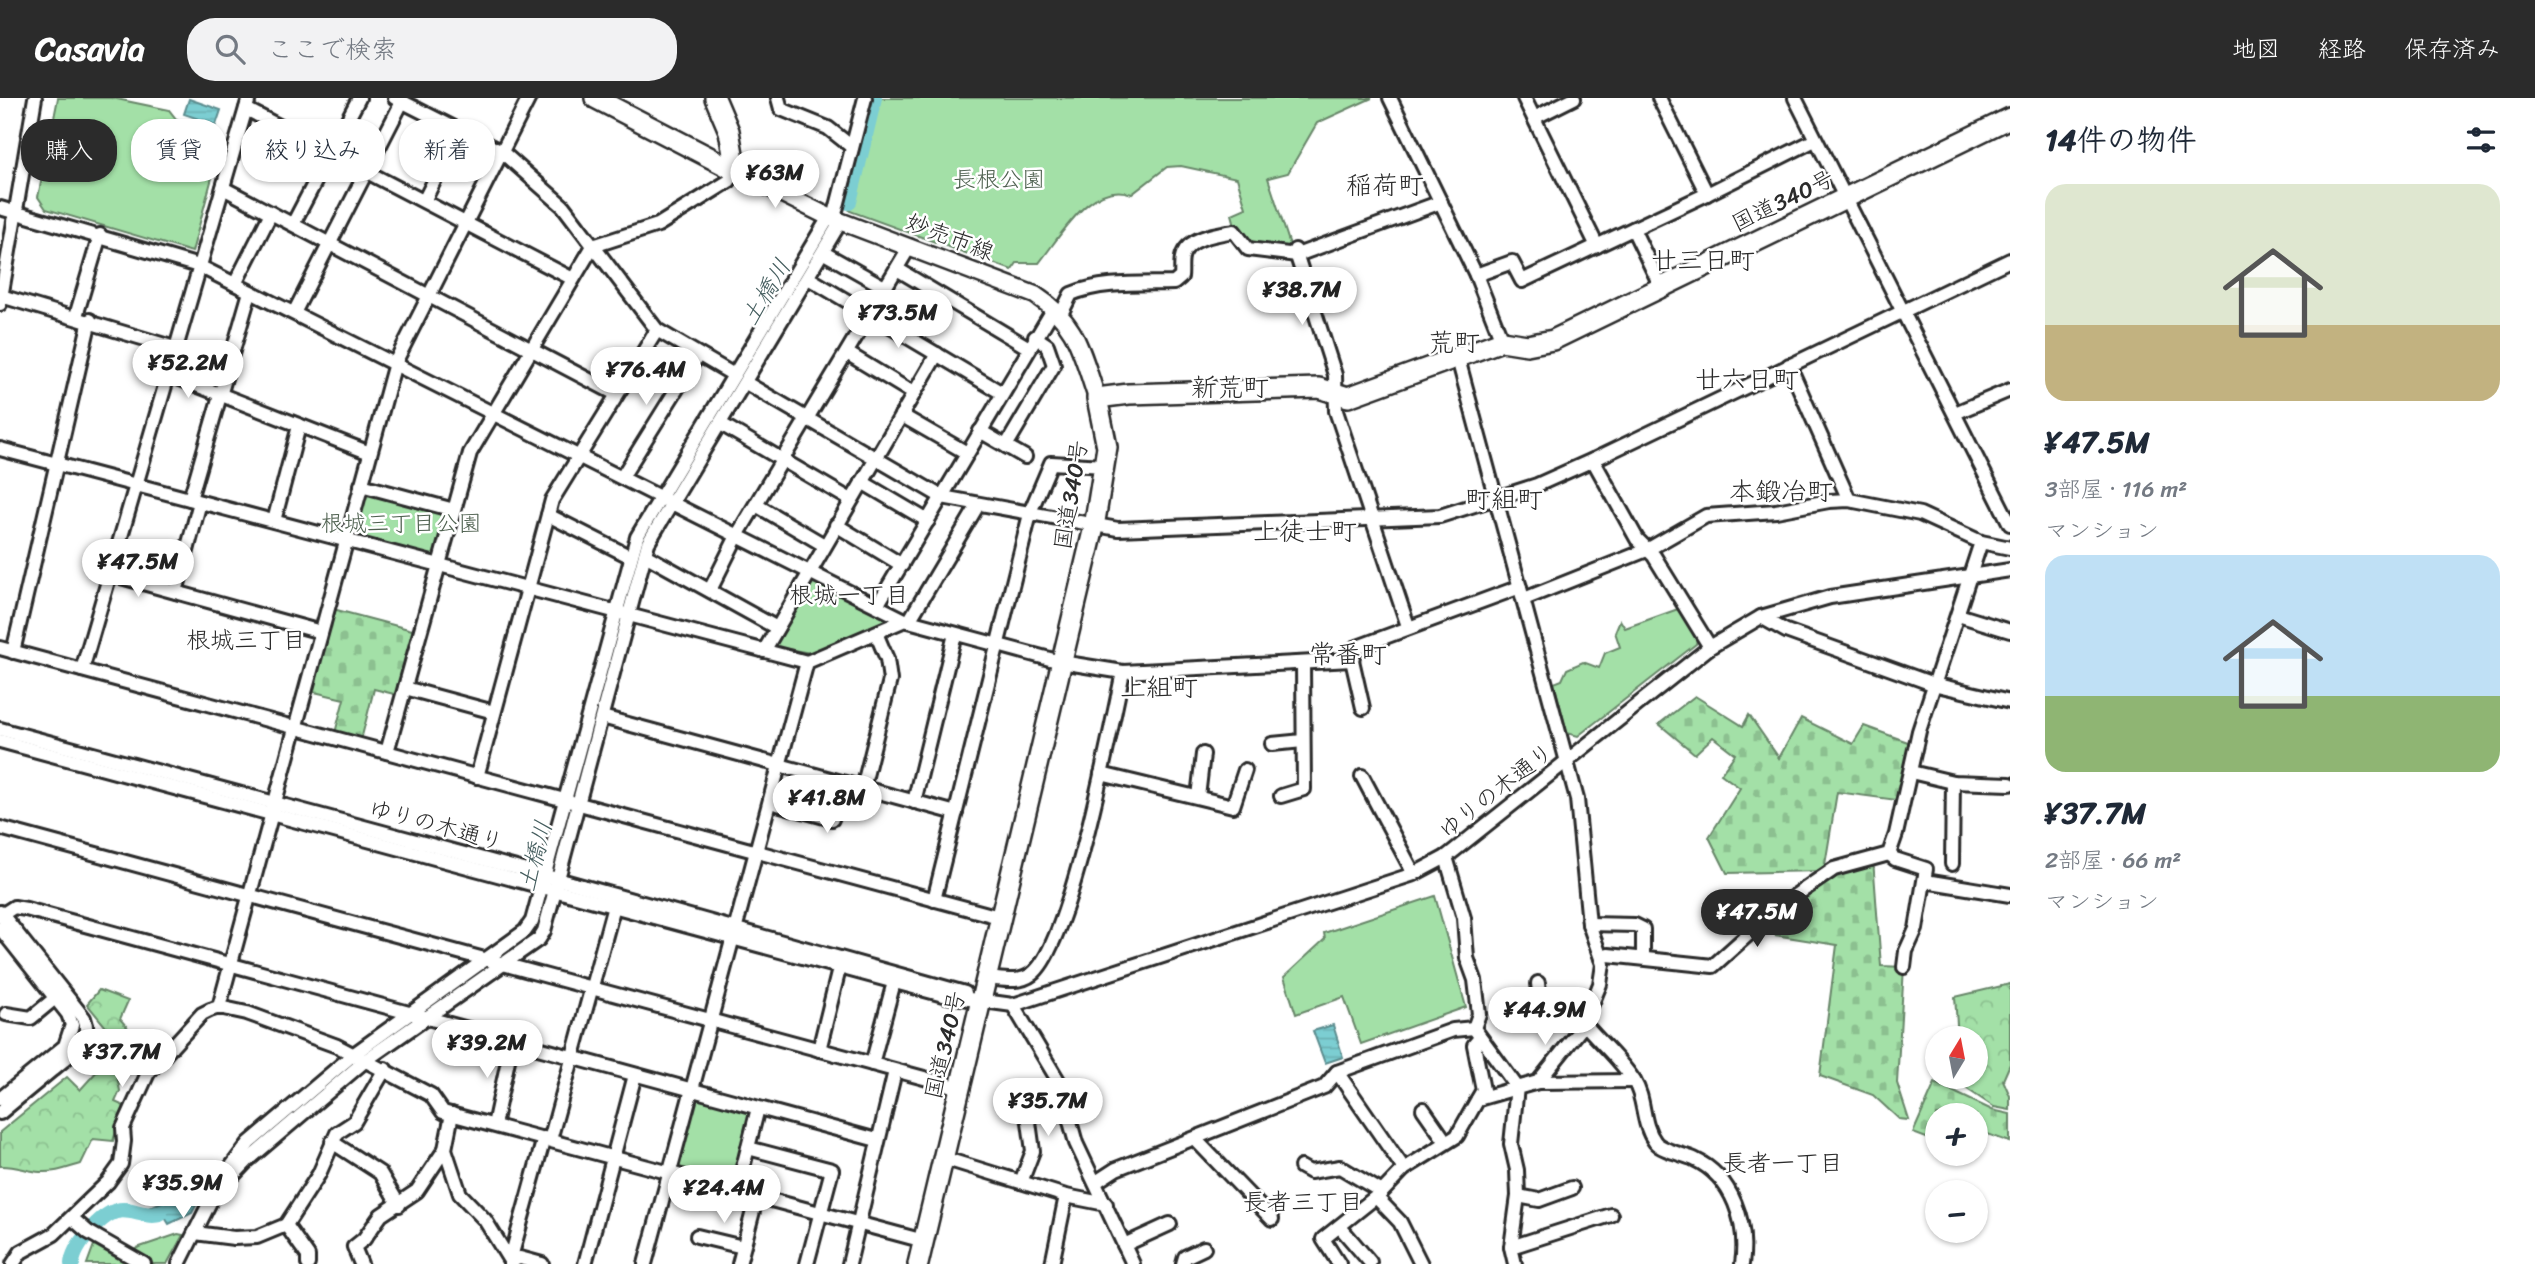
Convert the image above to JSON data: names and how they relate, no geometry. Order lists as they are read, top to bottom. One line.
{"streets":{"highway":["国道340号"],"main road":["妙売市線"],"street":["ゆりの木通り"]},"crossings":[["国道340号","ゆりの木通り"]],"districts":["稲荷町","廿三日町","荒町","廿六日町","新荒町","本鍛冶町","町組町","上徒士町","根城一丁目","根城三丁目","常番町","上組町","長者一丁目","長者三丁目"],"water":["土橋川"],"parks":["長根公園","根城三丁目公園"],"north":"top","page":{"header":"Casavia","search":"ここで検索","nav":["地図","経路","保存済み"],"heading":"14件の物件","chip":["購入","賃貸","絞り込み","新着"],"price":["¥63M","¥38.7M","¥73.5M","¥52.2M","¥76.4M","¥47.5M","¥41.8M","¥47.5M","¥44.9M","¥39.2M","¥37.7M","¥35.7M","¥35.9M","¥24.4M"],"list":[{"name":"¥47.5M","note":"3部屋 · 116 m² · マンション"},{"name":"¥37.7M","note":"2部屋 · 66 m² · マンション"}],"map_buttons":["+","−"]}}
